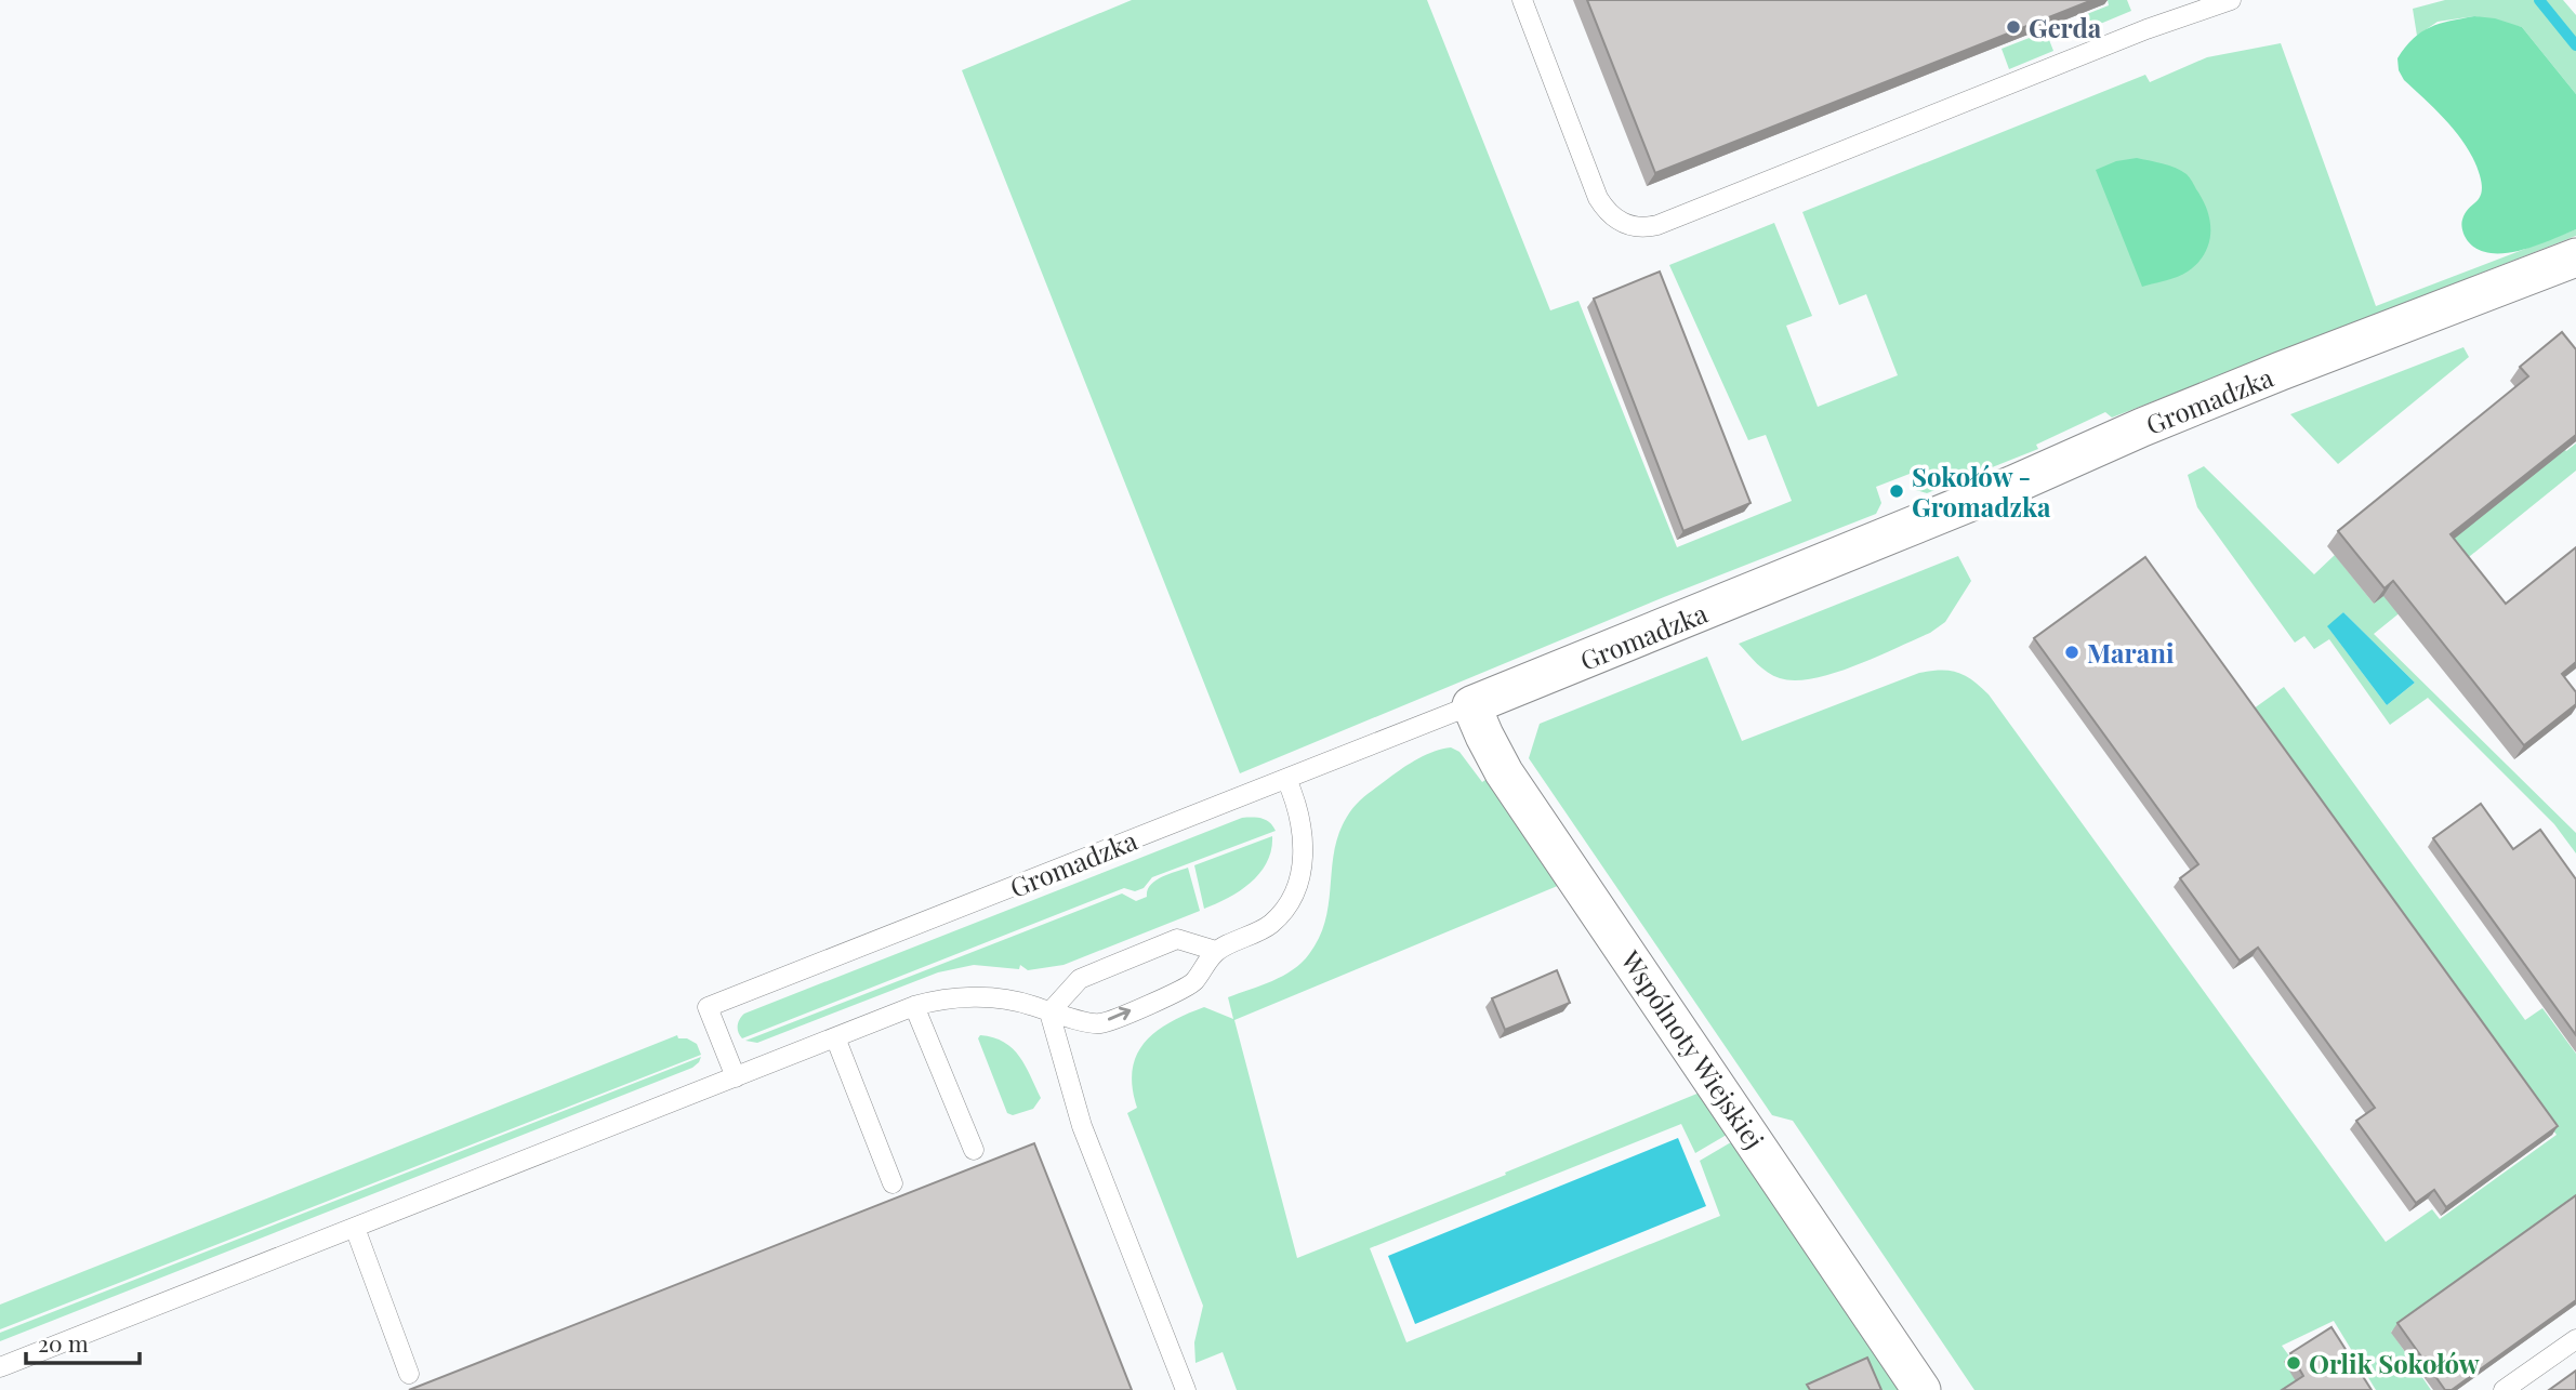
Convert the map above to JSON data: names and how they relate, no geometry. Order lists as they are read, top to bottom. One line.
{"streets":{"street":["Gromadzka","Wspólnoty Wiejskiej"]},"crossings":[["Gromadzka","Wspólnoty Wiejskiej"]],"places":["Gerda","Sokołów - Gromadzka","Marani","Orlik Sokołów"],"scale_bar":"20 m"}
